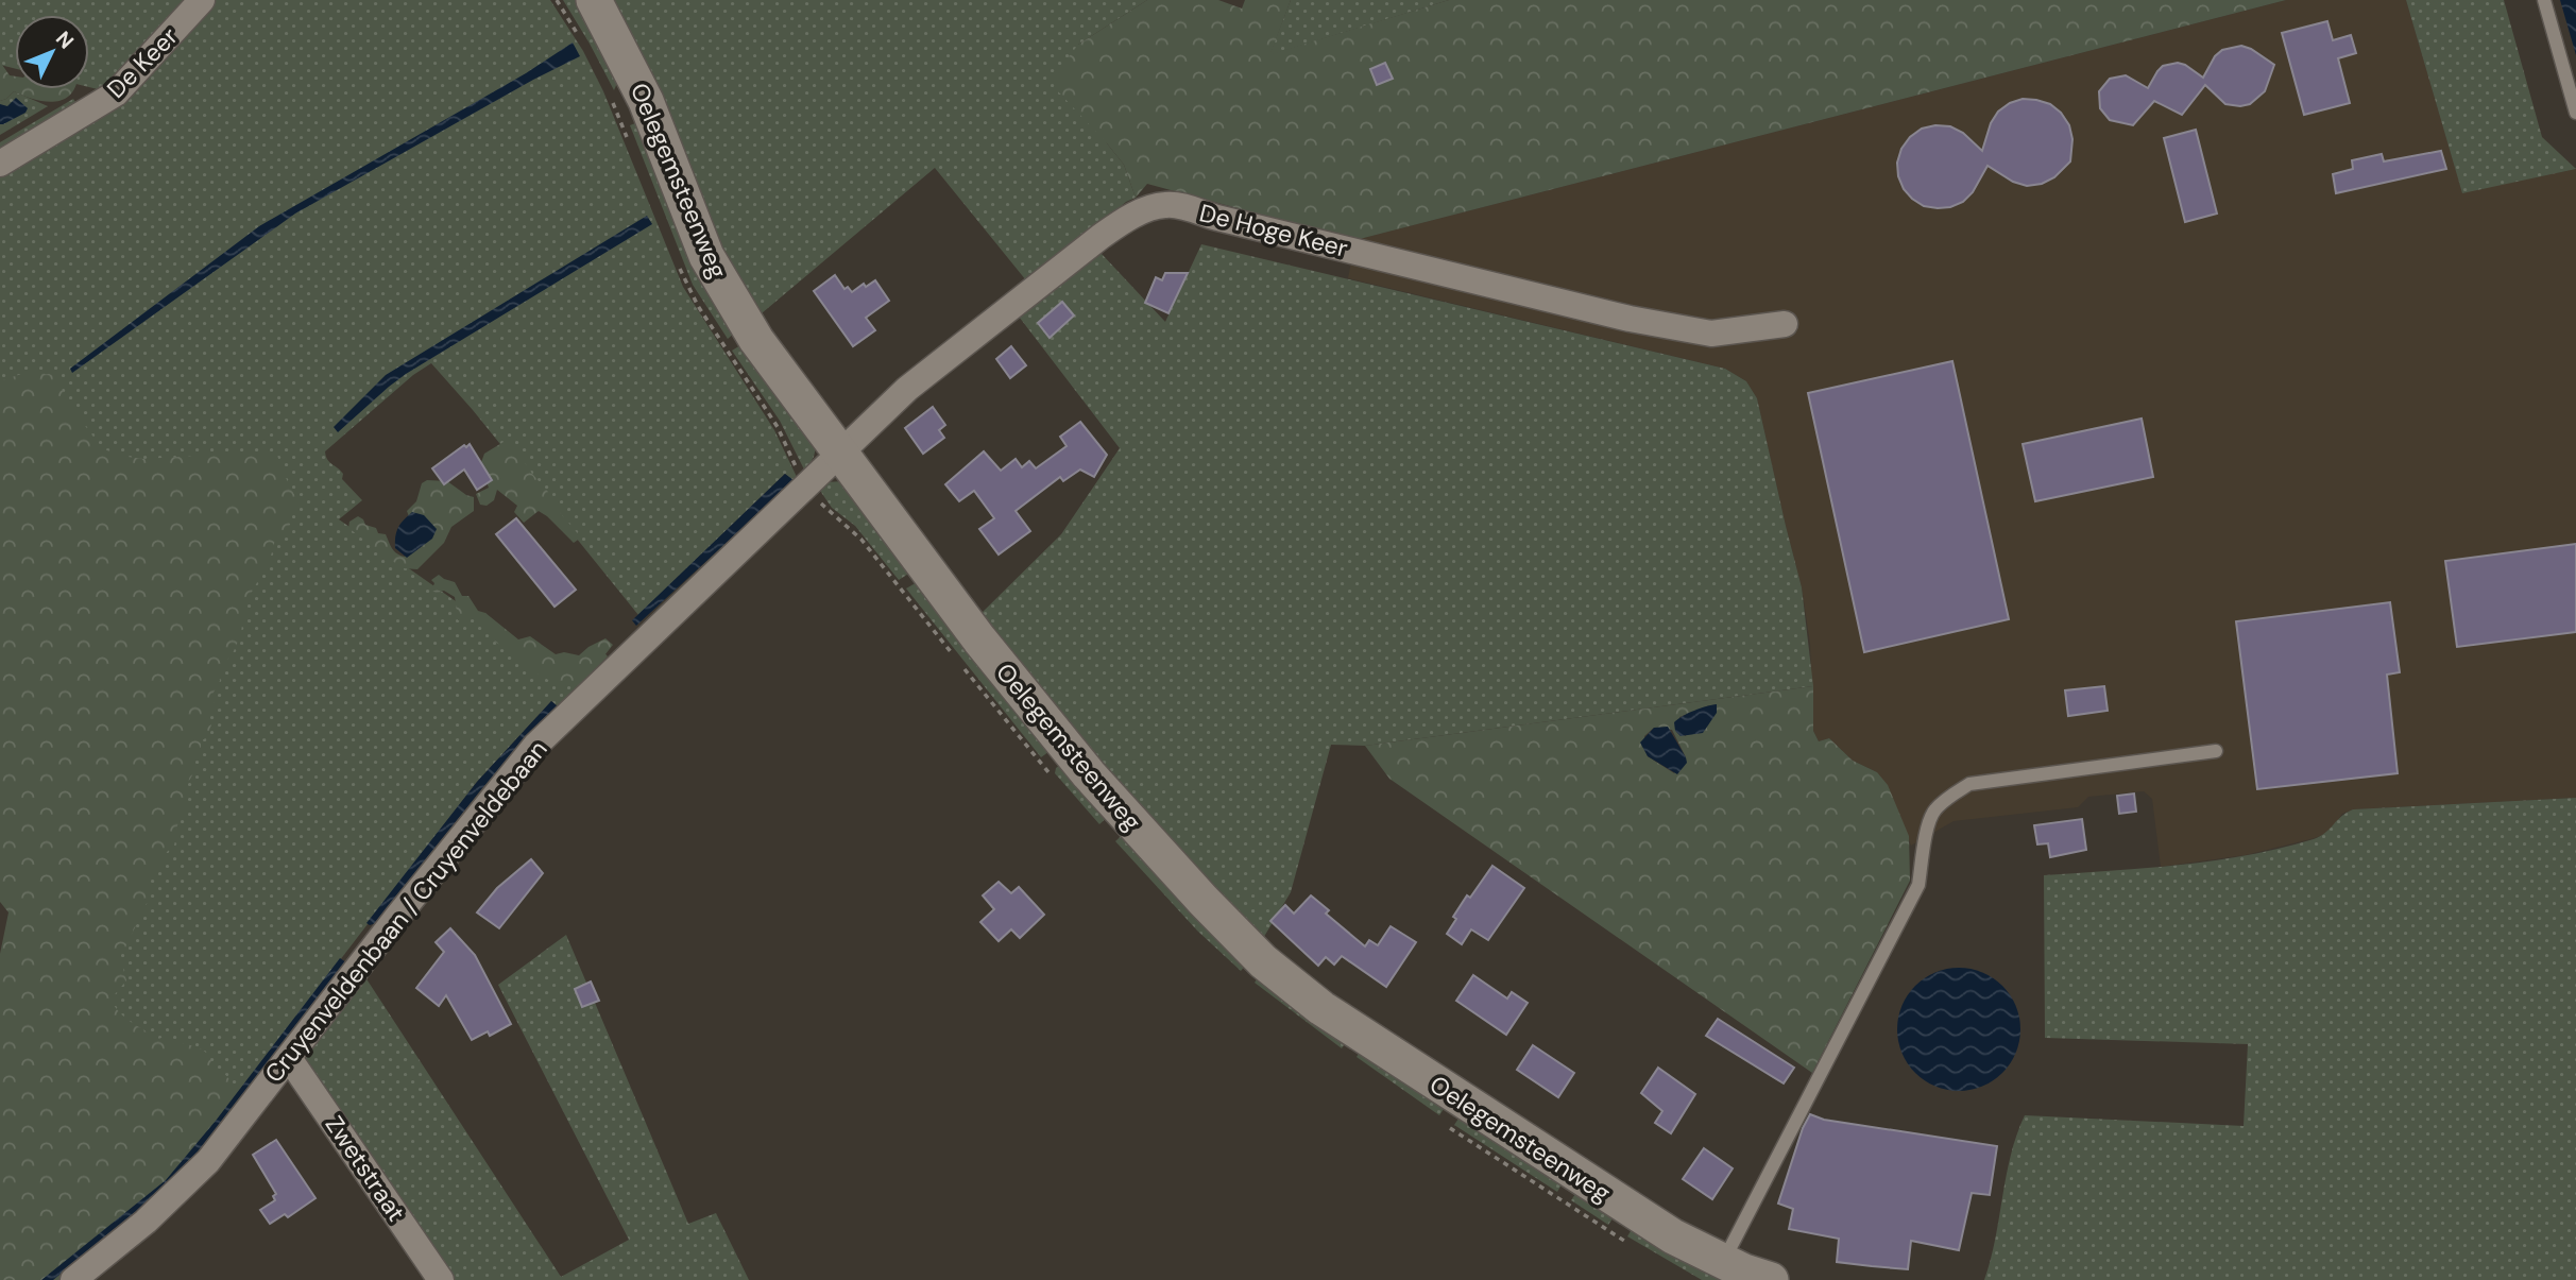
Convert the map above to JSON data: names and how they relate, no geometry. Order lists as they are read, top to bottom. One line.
{"streets":{"street":["De Keer","Oelegemsteenweg","De Hoge Keer","Cruyenveldenbaan / Cruyenveldebaan","Zwetstraat"]},"crossings":[["Oelegemsteenweg","De Hoge Keer"],["Oelegemsteenweg","Cruyenveldenbaan / Cruyenveldebaan"],["De Hoge Keer","Cruyenveldenbaan / Cruyenveldebaan"],["Cruyenveldenbaan / Cruyenveldebaan","Zwetstraat"]],"north":"top right"}
